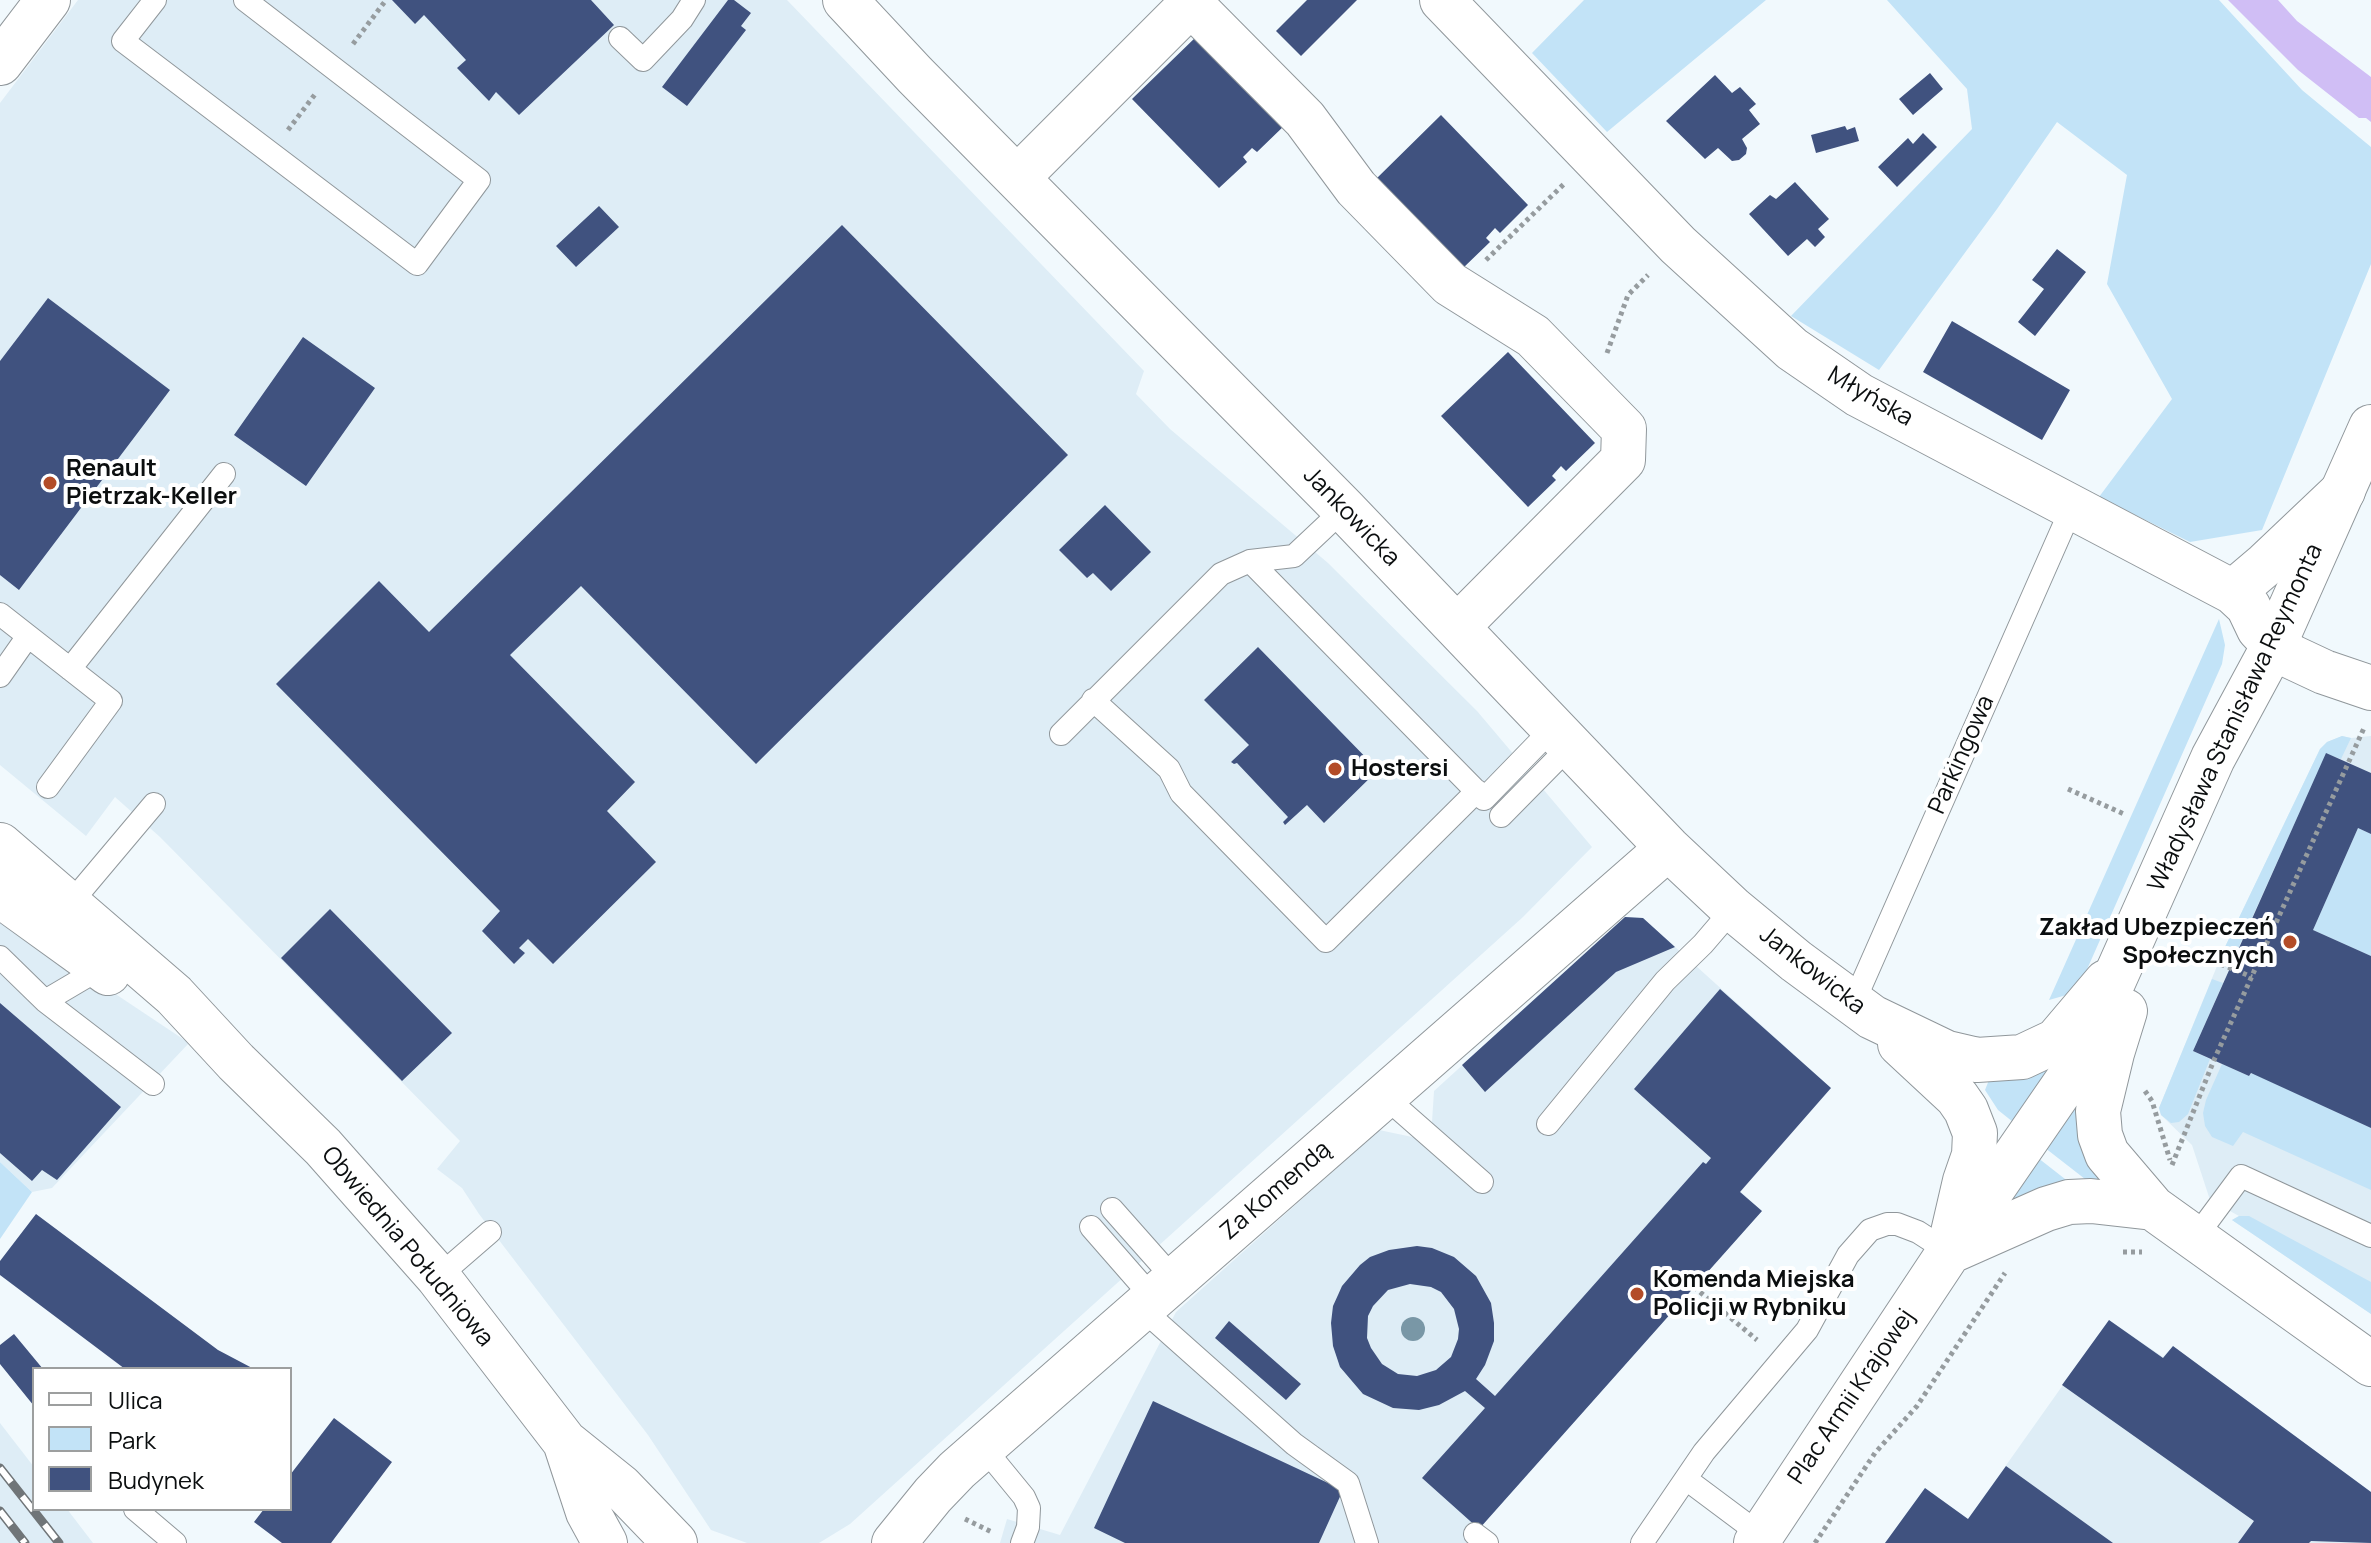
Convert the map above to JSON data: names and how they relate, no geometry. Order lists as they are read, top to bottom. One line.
{"streets":{"street":["Młyńska","Jankowicka","Władysława Stanisława Reymonta","Za Komendą","Obwiednia Południowa","Plac Armii Krajowej"],"lane":["Parkingowa"]},"crossings":[["Młyńska","Władysława Stanisława Reymonta"],["Młyńska","Parkingowa"],["Jankowicka","Parkingowa"],["Jankowicka","Za Komendą"],["Władysława Stanisława Reymonta","Plac Armii Krajowej"]],"places":["Renault Pietrzak-Keller","Hostersi","Zakład Ubezpieczeń Społecznych","Komenda Miejska Policji w Rybniku"],"legend":["Ulica","Park","Budynek"]}
